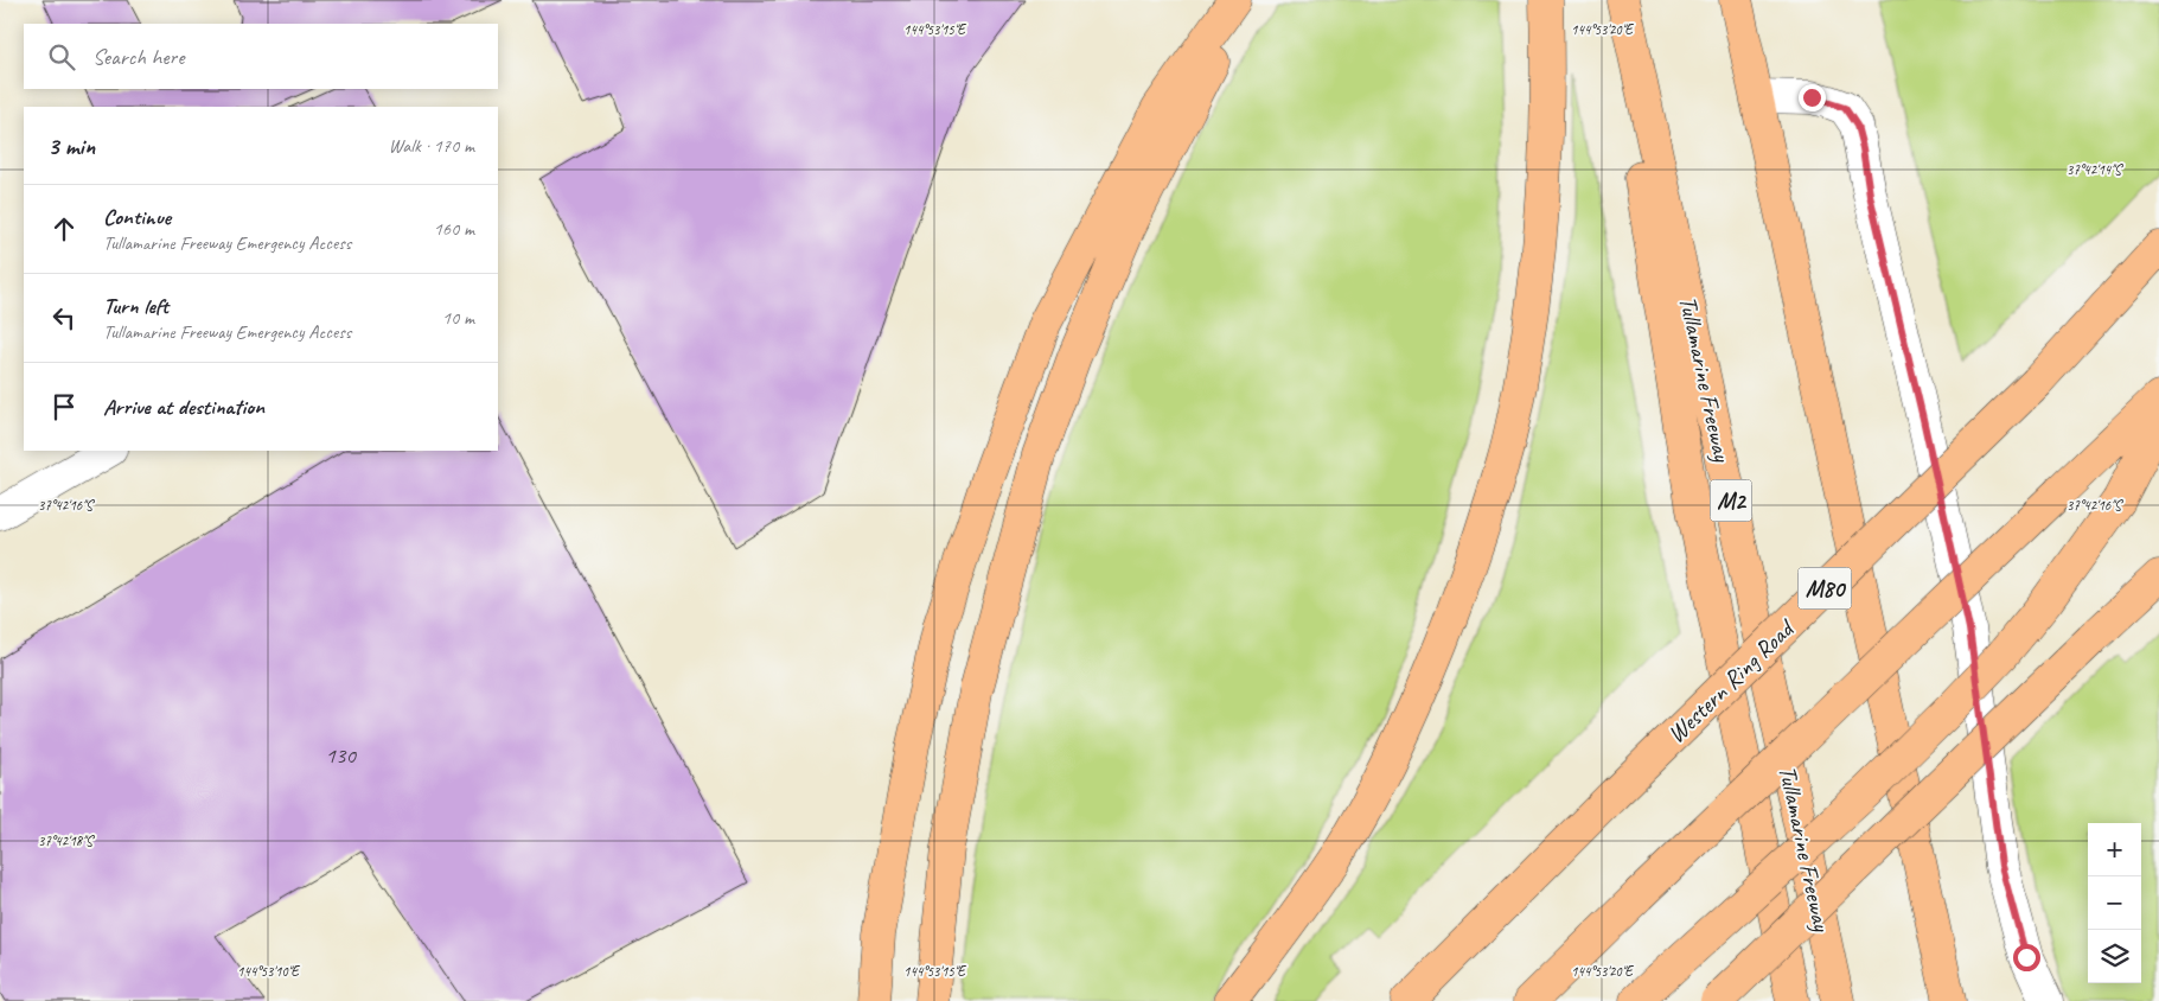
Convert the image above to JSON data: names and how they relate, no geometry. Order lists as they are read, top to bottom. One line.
{"streets":{"highway":["Tullamarine Freeway","M2","M80","Western Ring Road"]},"house_numbers":["130"],"page":{"search":"Search here","heading":["3 min","Walk · 170 m"],"list":[["Continue","Tullamarine Freeway Emergency Access","160 m"],["Turn left","Tullamarine Freeway Emergency Access","10 m"],"Arrive at destination"],"map_buttons":["+","−"]},"coordinates":["144°53'15\"E","144°53'20\"E","37°42'14\"S","37°42'16\"S","37°42'18\"S","144°53'10\"E"]}
